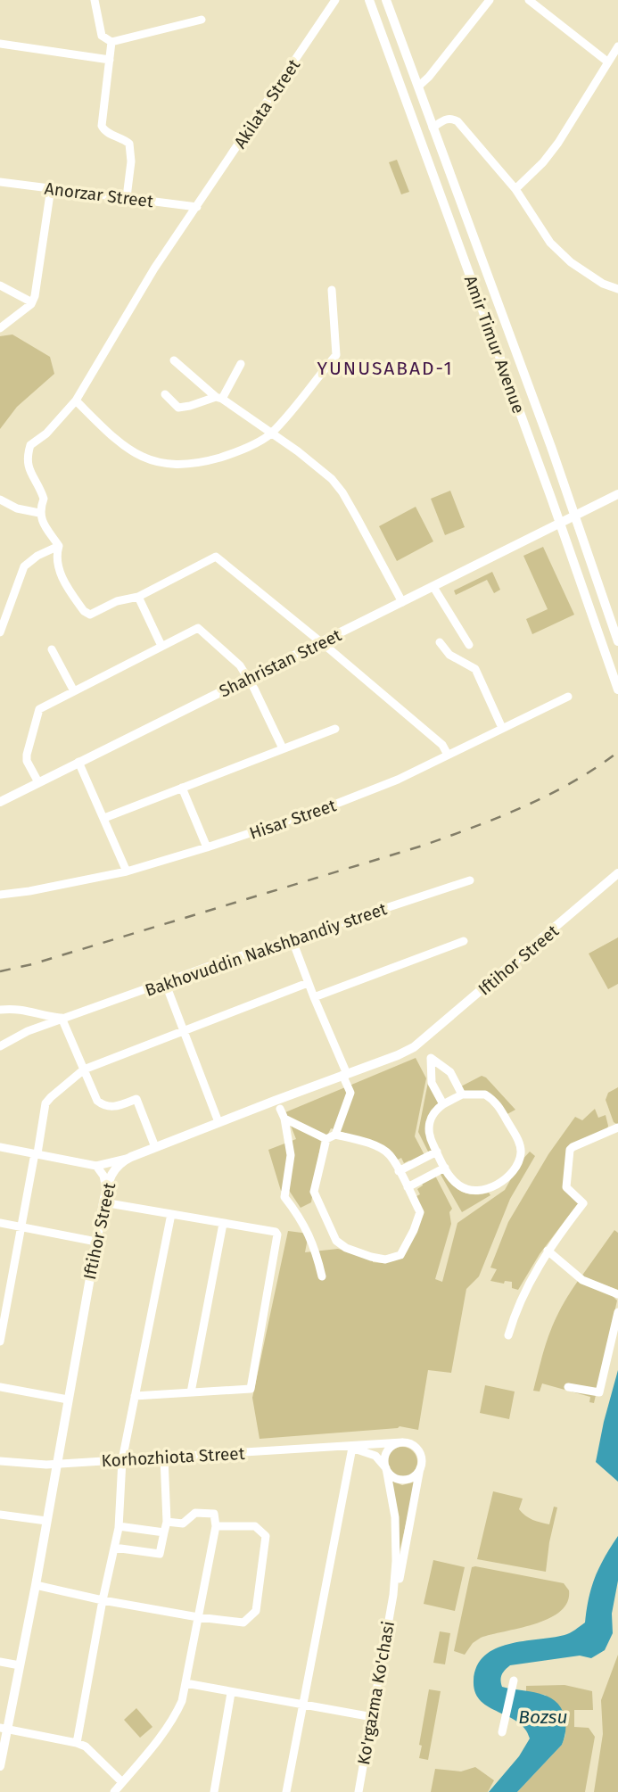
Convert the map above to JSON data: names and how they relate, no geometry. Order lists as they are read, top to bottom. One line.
{"streets":{"main road":["Amir Timur Avenue","Shahristan Street","Iftihor Street"],"street":["Аkilata Street","Anorzar Street","Hisar Street","Bakhovuddin Nakshbandiy street","Korhozhiota Street","Ko'rgazma Ko'chasi"]},"crossings":[["Аkilata Street","Anorzar Street"],["Amir Timur Avenue","Shahristan Street"],["Iftihor Street","Korhozhiota Street"]],"districts":["YUNUSABAD-1"],"water":["Bozsu"]}
